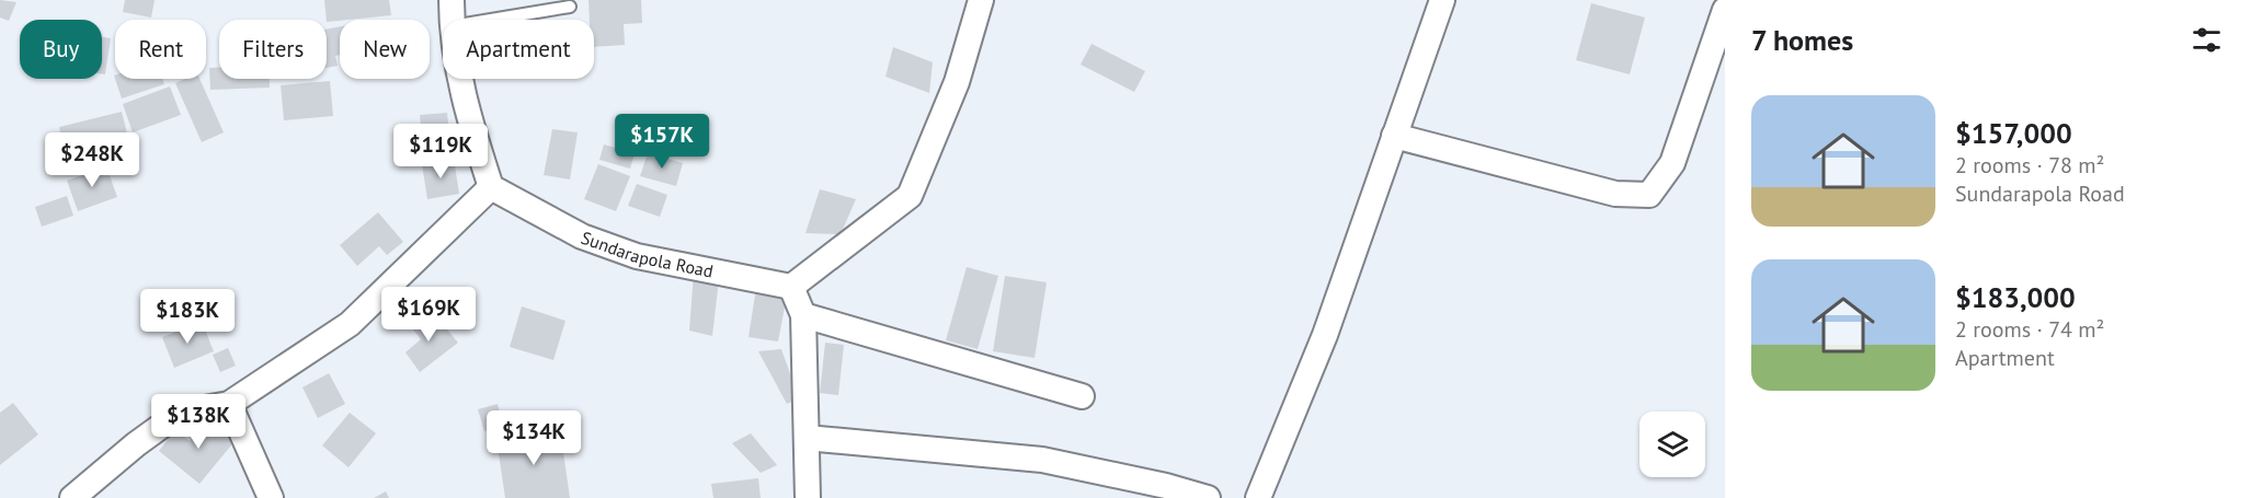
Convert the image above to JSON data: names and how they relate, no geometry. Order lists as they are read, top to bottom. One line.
{"streets":{"street":["Sundarapola Road"]},"page":{"heading":"7 homes","chip":["Buy","Rent","Filters","New","Apartment"],"list":[{"name":"$157,000","note":"2 rooms · 78 m² · Sundarapola Road"},{"name":"$183,000","note":"2 rooms · 74 m² · Apartment"}],"price":["$157K","$119K","$248K","$169K","$183K","$138K","$134K"]}}
